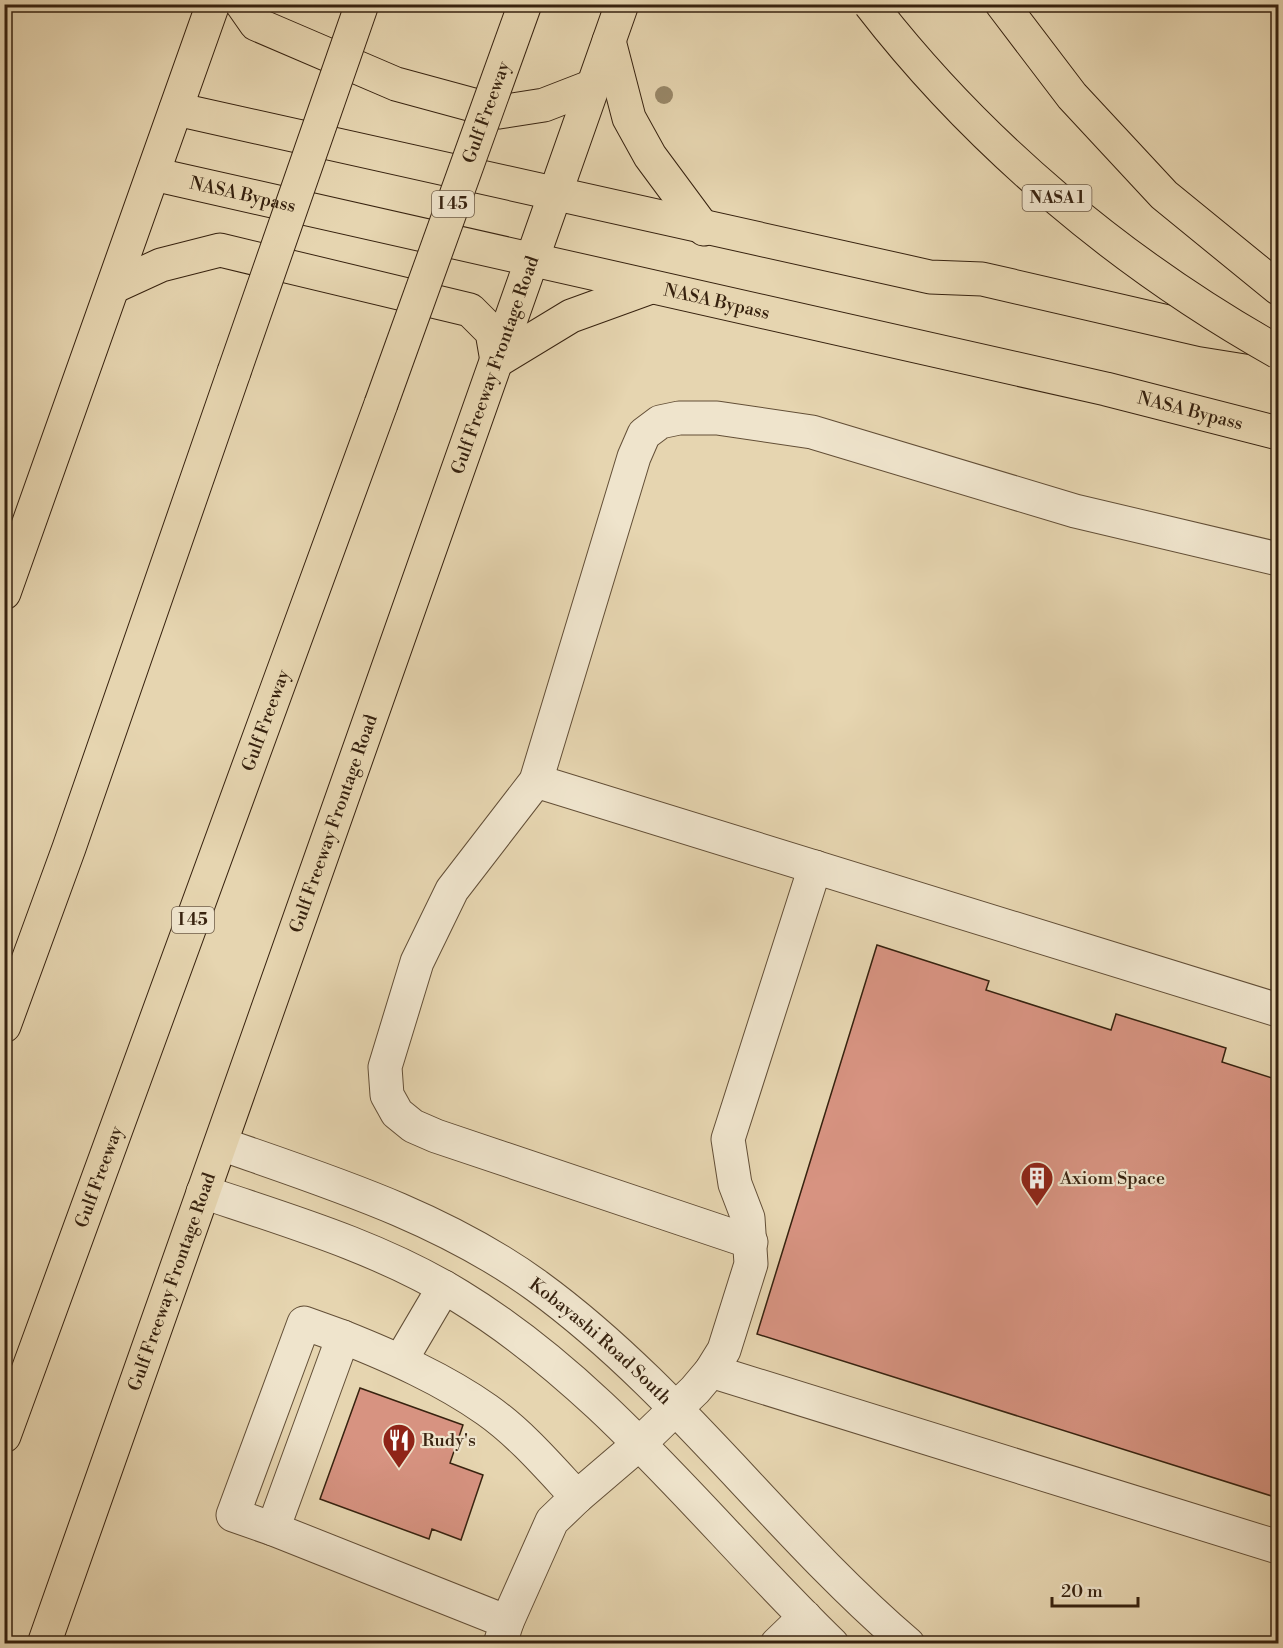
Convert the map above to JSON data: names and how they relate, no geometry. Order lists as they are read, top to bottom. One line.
{"streets":{"main road":["Gulf Freeway","NASA Bypass","NASA 1","I 45","Gulf Freeway Frontage Road"],"street":["Kobayashi Road South"]},"crossings":[["NASA Bypass","Gulf Freeway Frontage Road"],["Gulf Freeway Frontage Road","Kobayashi Road South"]],"places":{"building":["Axiom Space"],"restaurant":["Rudy's"]},"scale_bar":"20 m"}
